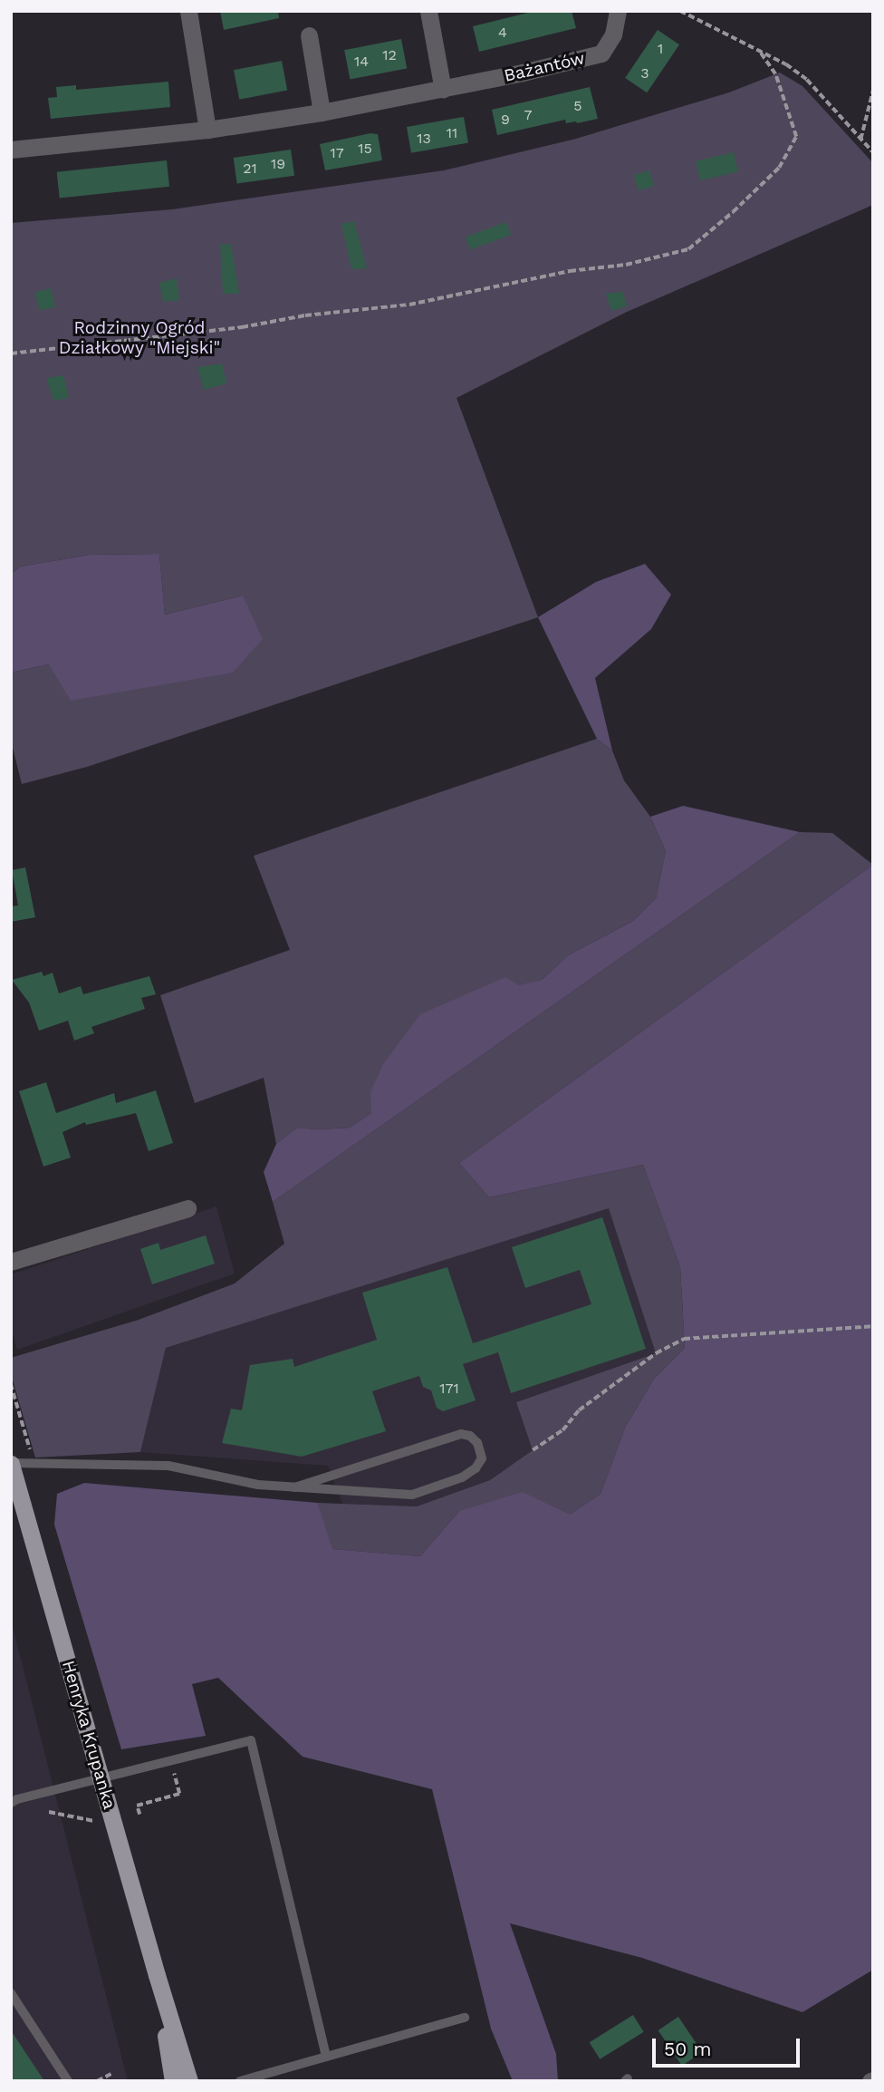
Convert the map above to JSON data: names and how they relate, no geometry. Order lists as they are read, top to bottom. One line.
{"streets":{"main road":["Henryka Krupanka"],"street":["Bażantów"]},"parks":["Rodzinny Ogród Działkowy \"Miejski\""],"house_numbers":["4","1","12","14","3","5","7","9","11","13","15","17","19","21","171"],"scale_bar":"50 m"}
